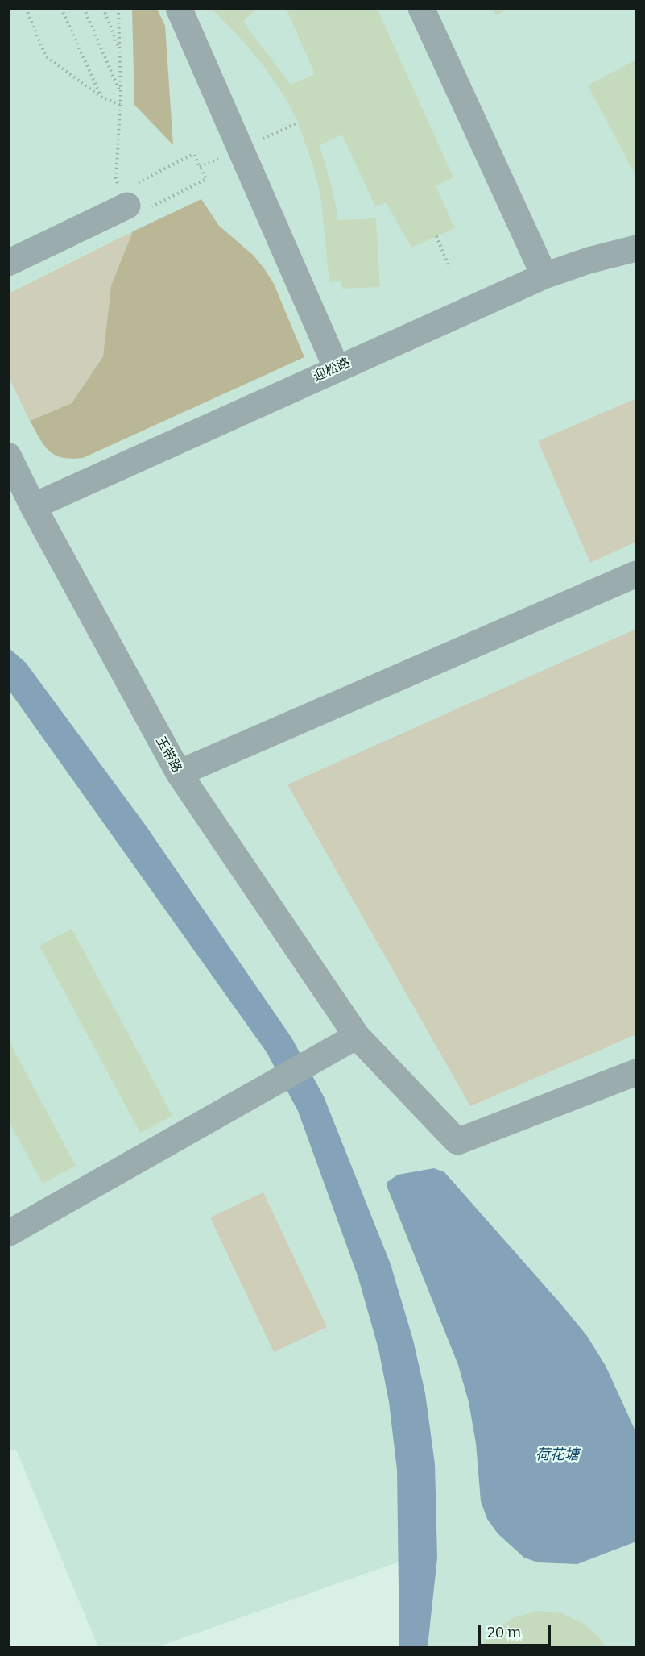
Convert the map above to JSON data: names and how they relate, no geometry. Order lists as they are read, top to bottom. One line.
{"streets":{"street":["迎松路","玉带路"]},"crossings":[["迎松路","玉带路"]],"water":["荷花塘"],"scale_bar":"20 m"}
